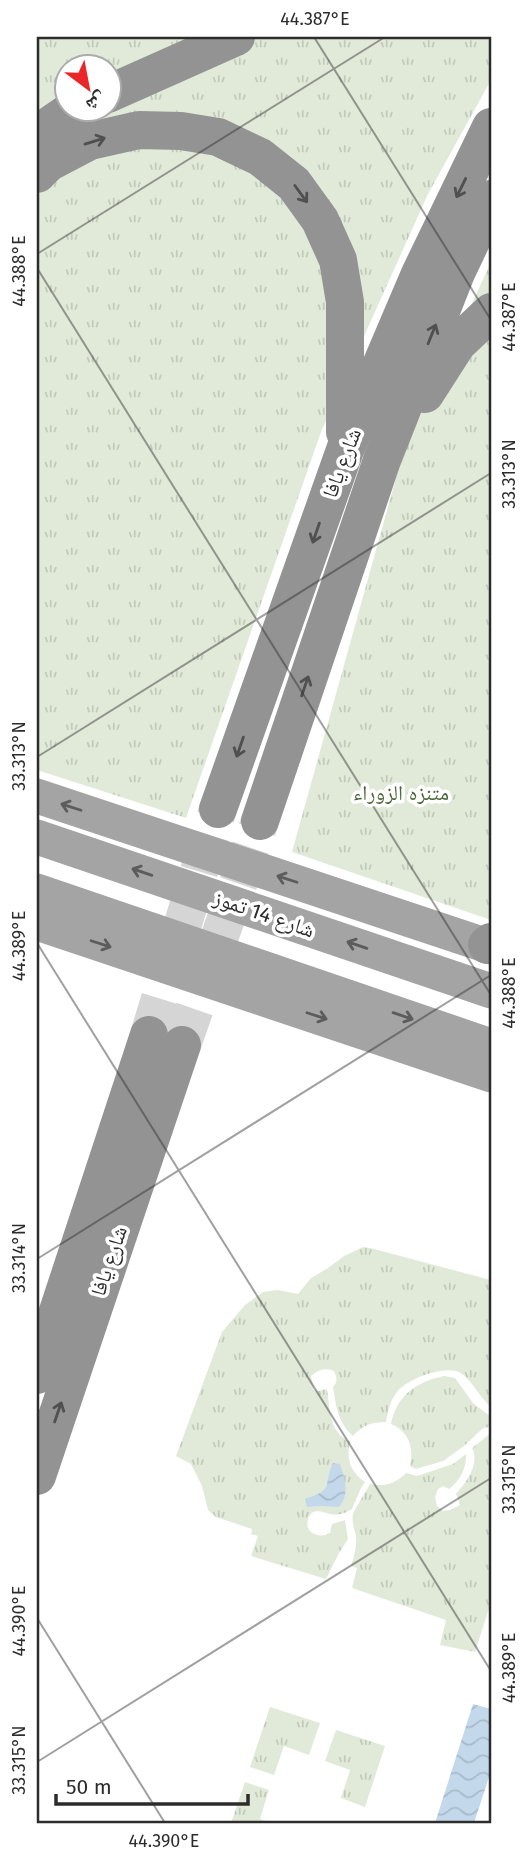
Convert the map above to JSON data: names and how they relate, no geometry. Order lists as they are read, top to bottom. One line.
{"streets":{"highway":["شارع يافا"],"main road":["شارع 14 تموز"]},"parks":["متنزه الزوراء"],"scale_bar":"50 m","north":"bottom right","coordinates":["44.387°E","44.388°E","33.313°N","44.389°E","33.314°N","33.315°N","44.390°E"]}
